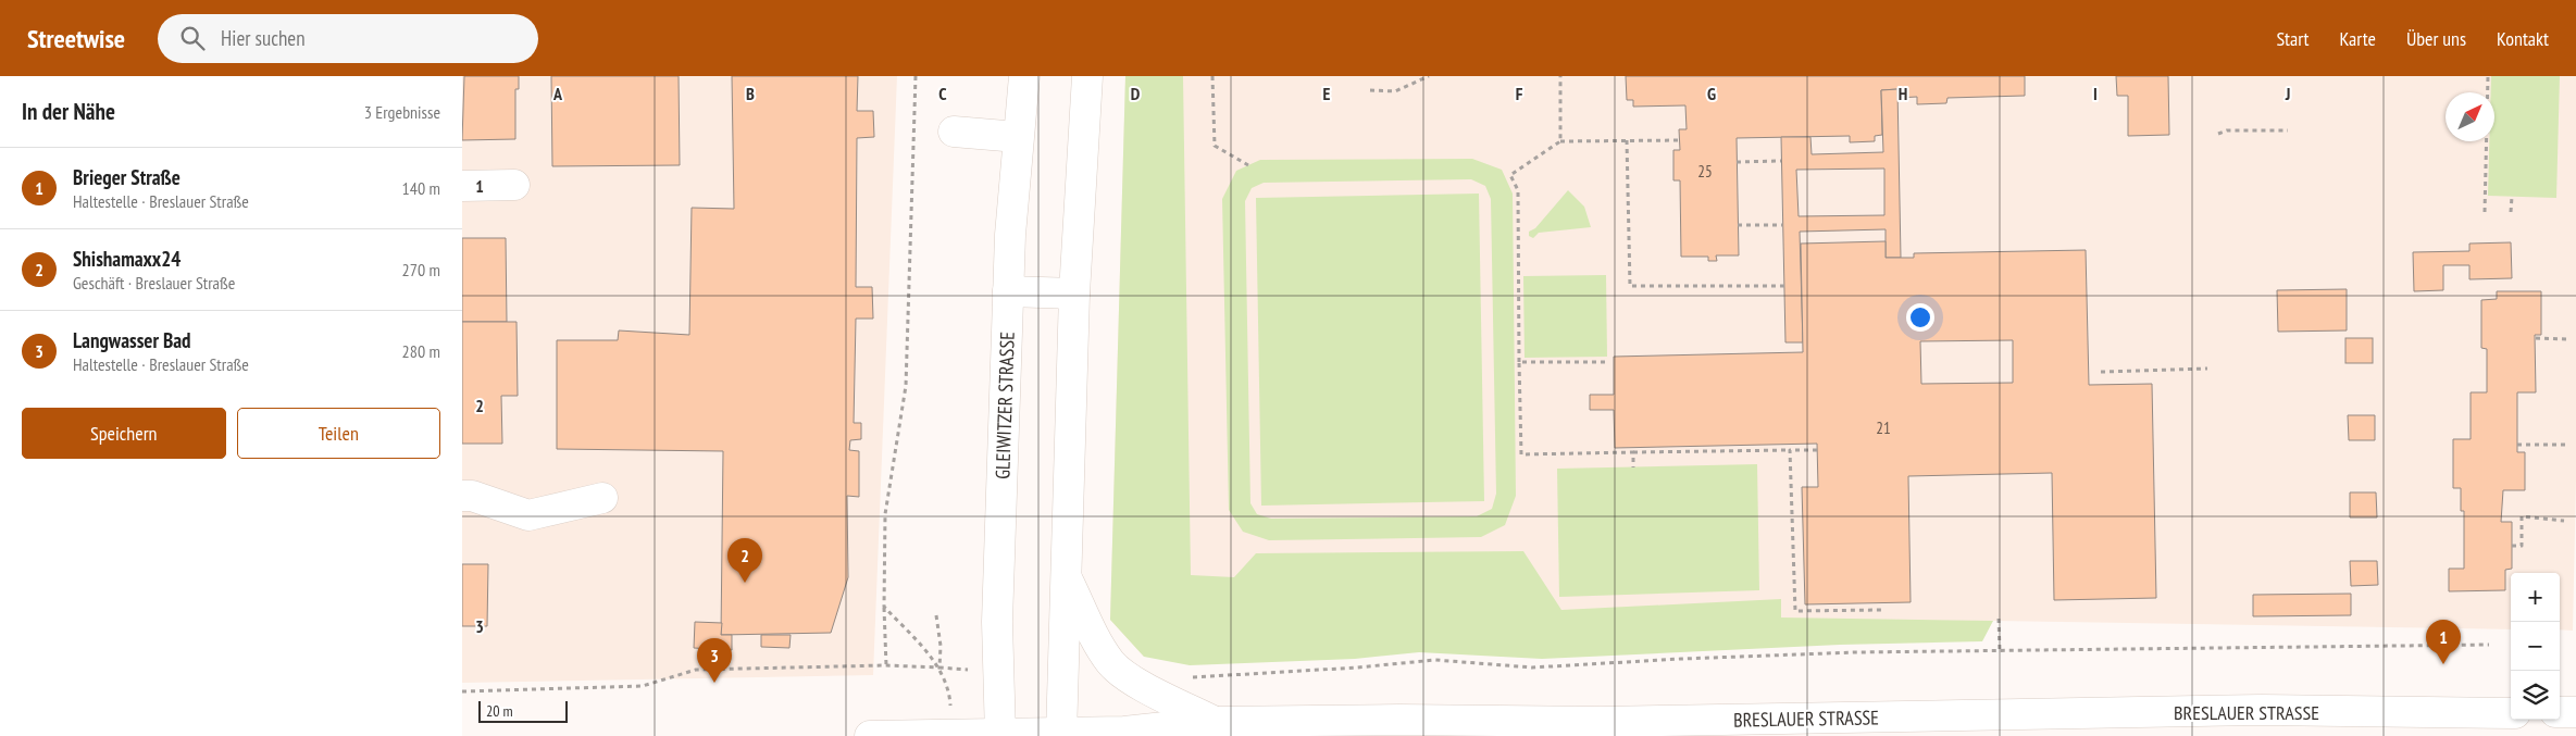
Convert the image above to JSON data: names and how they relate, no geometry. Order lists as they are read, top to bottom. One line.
{"streets":{"main road":["GLEIWITZER STRASSE","BRESLAUER STRASSE"]},"crossings":[["GLEIWITZER STRASSE","BRESLAUER STRASSE"]],"house_numbers":["25","21"],"scale_bar":"20 m","north":"top right","page":{"header":"Streetwise","search":"Hier suchen","nav":["Start","Karte","Über uns","Kontakt"],"heading":["In der Nähe","3 Ergebnisse"],"list":[{"mark":"1","name":"Brieger Straße","note":"Haltestelle · Breslauer Straße","value":"140 m"},{"mark":"2","name":"Shishamaxx24","note":"Geschäft · Breslauer Straße","value":"270 m"},{"mark":"3","name":"Langwasser Bad","note":"Haltestelle · Breslauer Straße","value":"280 m"}],"buttons":["Speichern","Teilen"],"pins":["2","1","3"],"map_buttons":["+","−"],"scale":"20 m"},"grid":{"columns":["A","B","C","D","E","F","G","H","I","J"],"rows":["1","2","3"]}}
